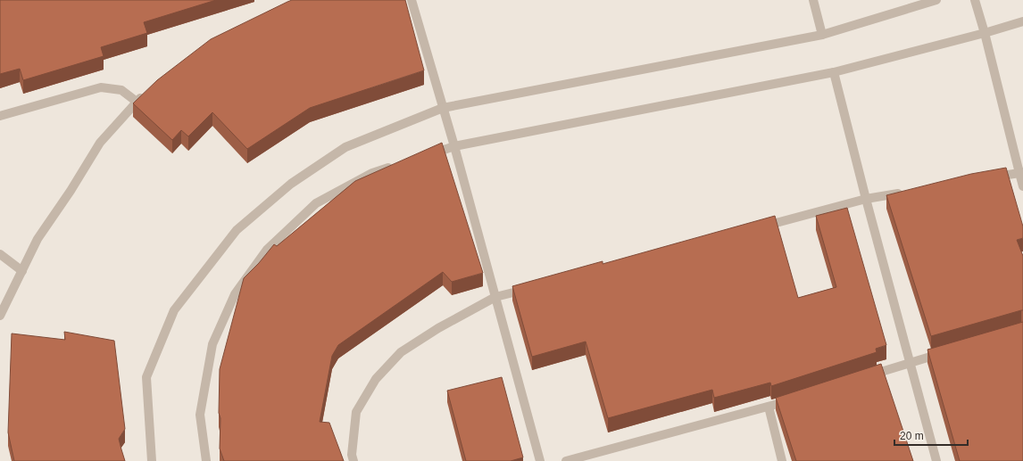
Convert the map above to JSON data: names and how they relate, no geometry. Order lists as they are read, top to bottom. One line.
{"scale_bar":"20 m"}
